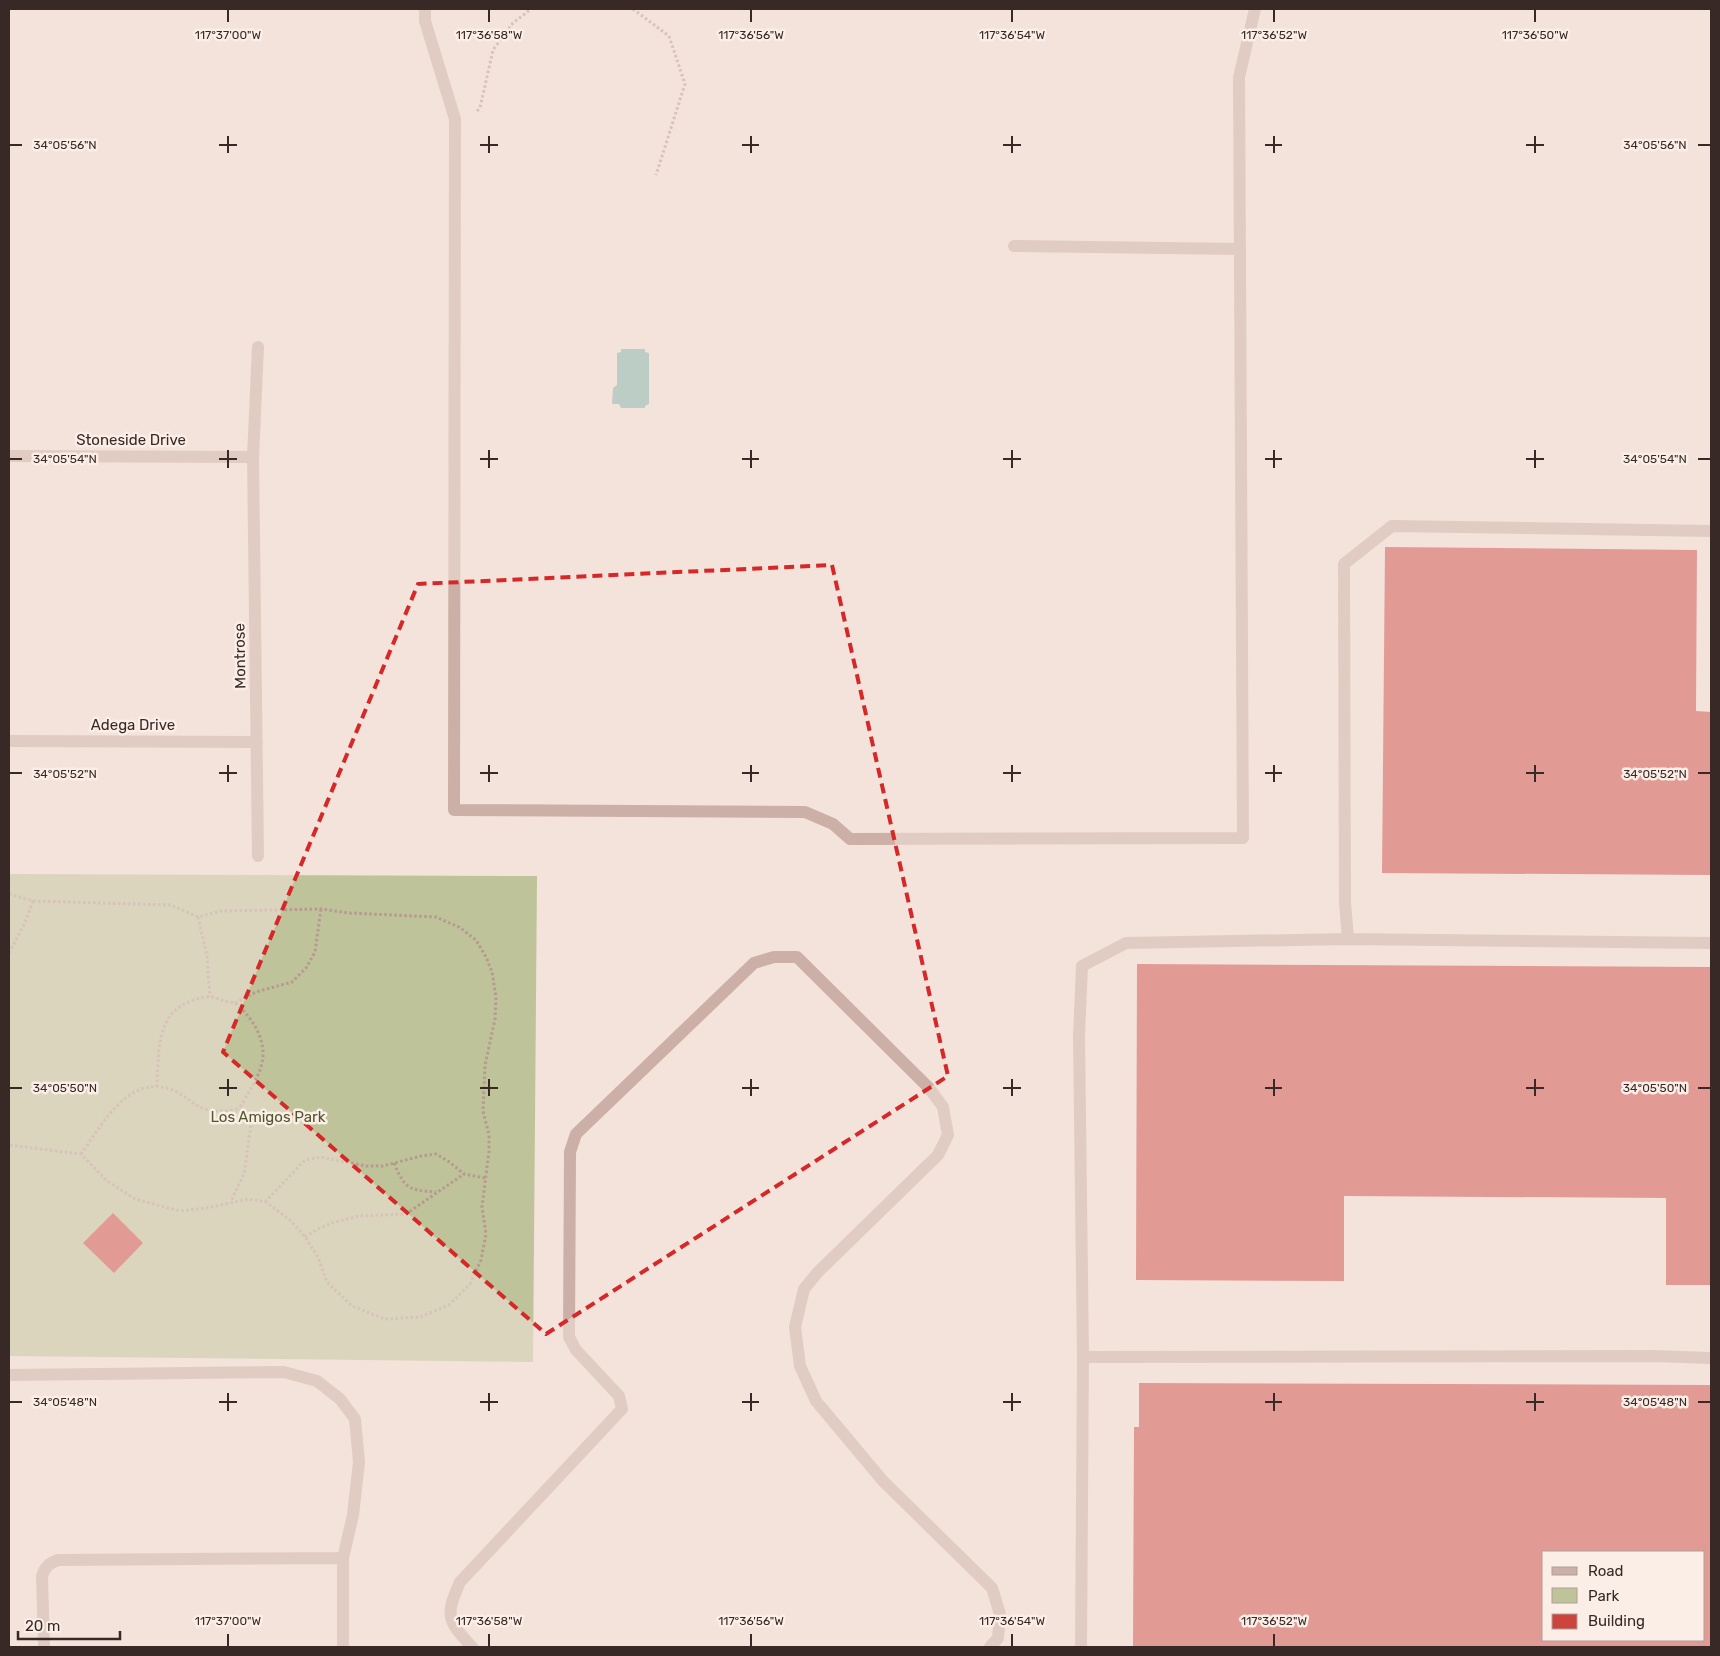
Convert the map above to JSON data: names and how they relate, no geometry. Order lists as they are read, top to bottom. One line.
{"streets":{"street":["Stoneside Drive","Montrose","Adega Drive"]},"crossings":[["Stoneside Drive","Montrose"],["Montrose","Adega Drive"]],"parks":["Los Amigos Park"],"legend":["Road","Park","Building"],"scale_bar":"20 m","coordinates":["117°37'00\"W","117°36'58\"W","117°36'56\"W","117°36'54\"W","117°36'52\"W","117°36'50\"W","34°05'56\"N","34°05'54\"N","34°05'52\"N","34°05'50\"N","34°05'48\"N"]}
